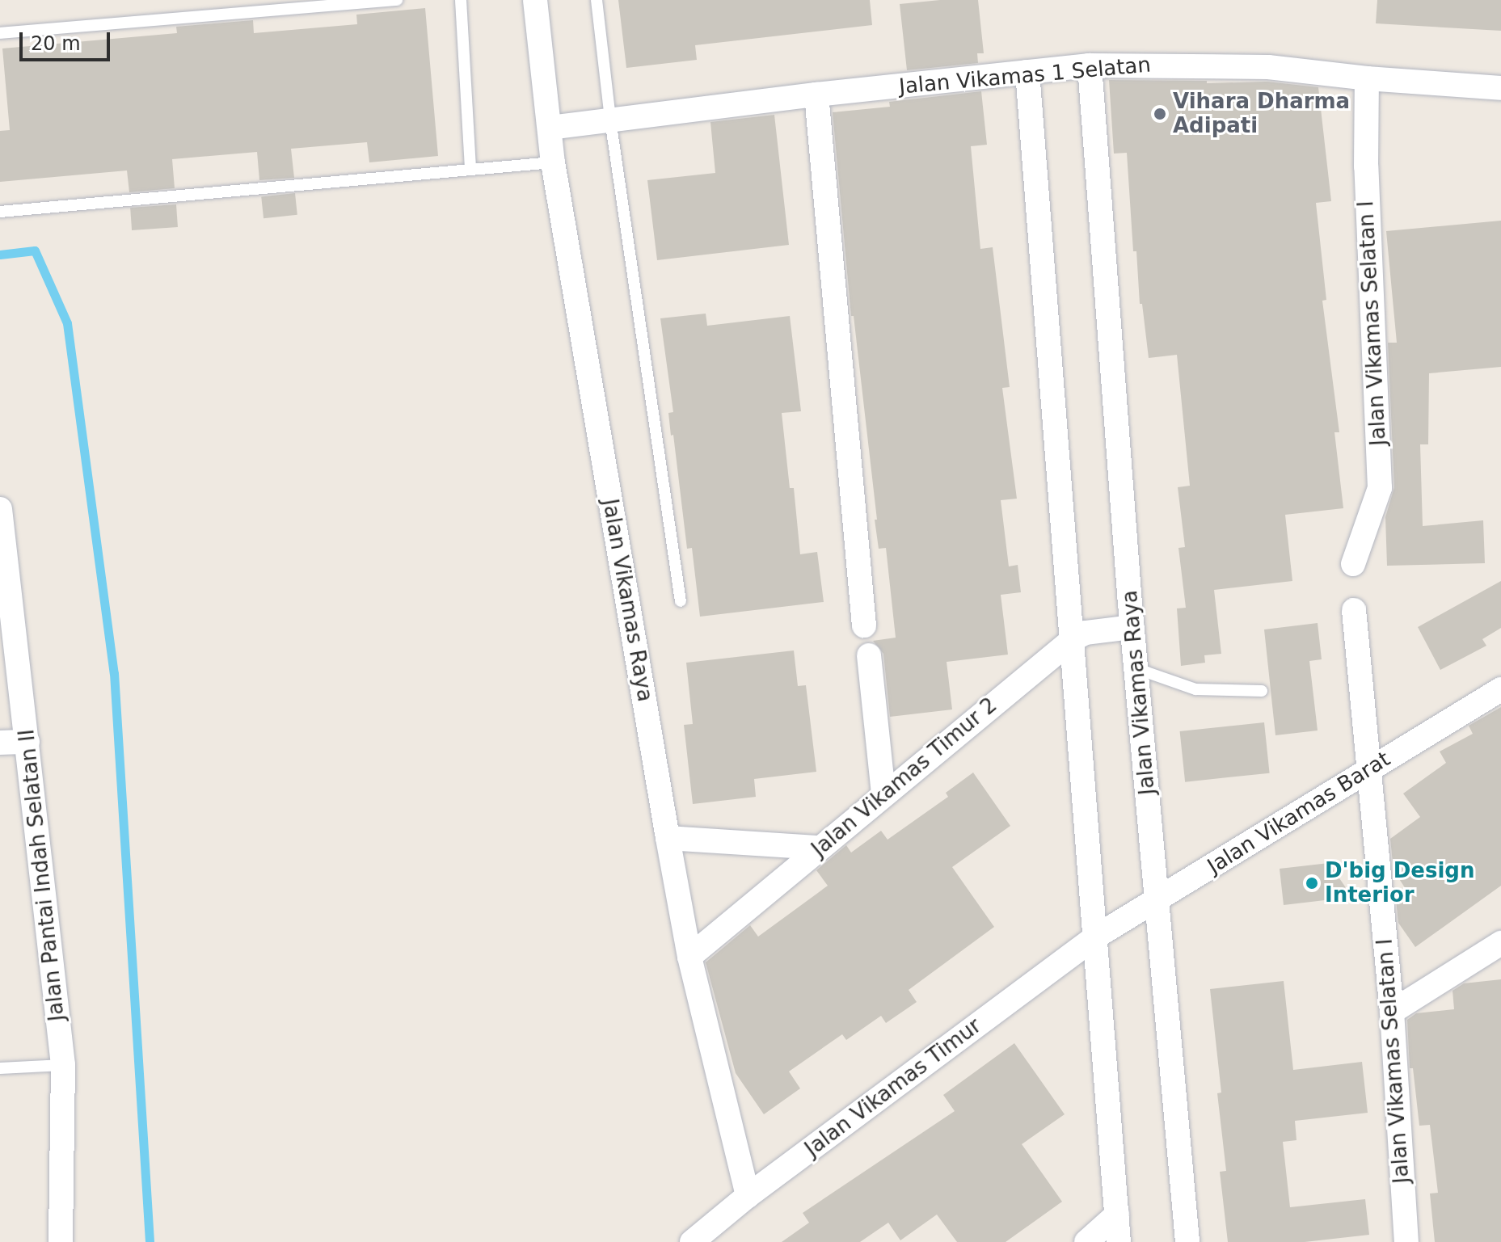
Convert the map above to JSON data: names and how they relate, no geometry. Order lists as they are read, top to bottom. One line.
{"streets":{"street":["Jalan Vikamas 1 Selatan","Jalan Vikamas Selatan I","Jalan Vikamas Raya","Jalan Vikamas Timur 2","Jalan Vikamas Barat","Jalan Pantai Indah Selatan II","Jalan Vikamas Timur"]},"crossings":[["Jalan Vikamas 1 Selatan","Jalan Vikamas Selatan I"],["Jalan Vikamas 1 Selatan","Jalan Vikamas Raya"],["Jalan Vikamas Selatan I","Jalan Vikamas Barat"],["Jalan Vikamas Raya","Jalan Vikamas Timur 2"],["Jalan Vikamas Raya","Jalan Vikamas Barat"],["Jalan Vikamas Raya","Jalan Vikamas Timur"],["Jalan Vikamas Barat","Jalan Vikamas Timur"]],"places":["Vihara Dharma Adipati","D'big Design Interior"],"scale_bar":"20 m"}
